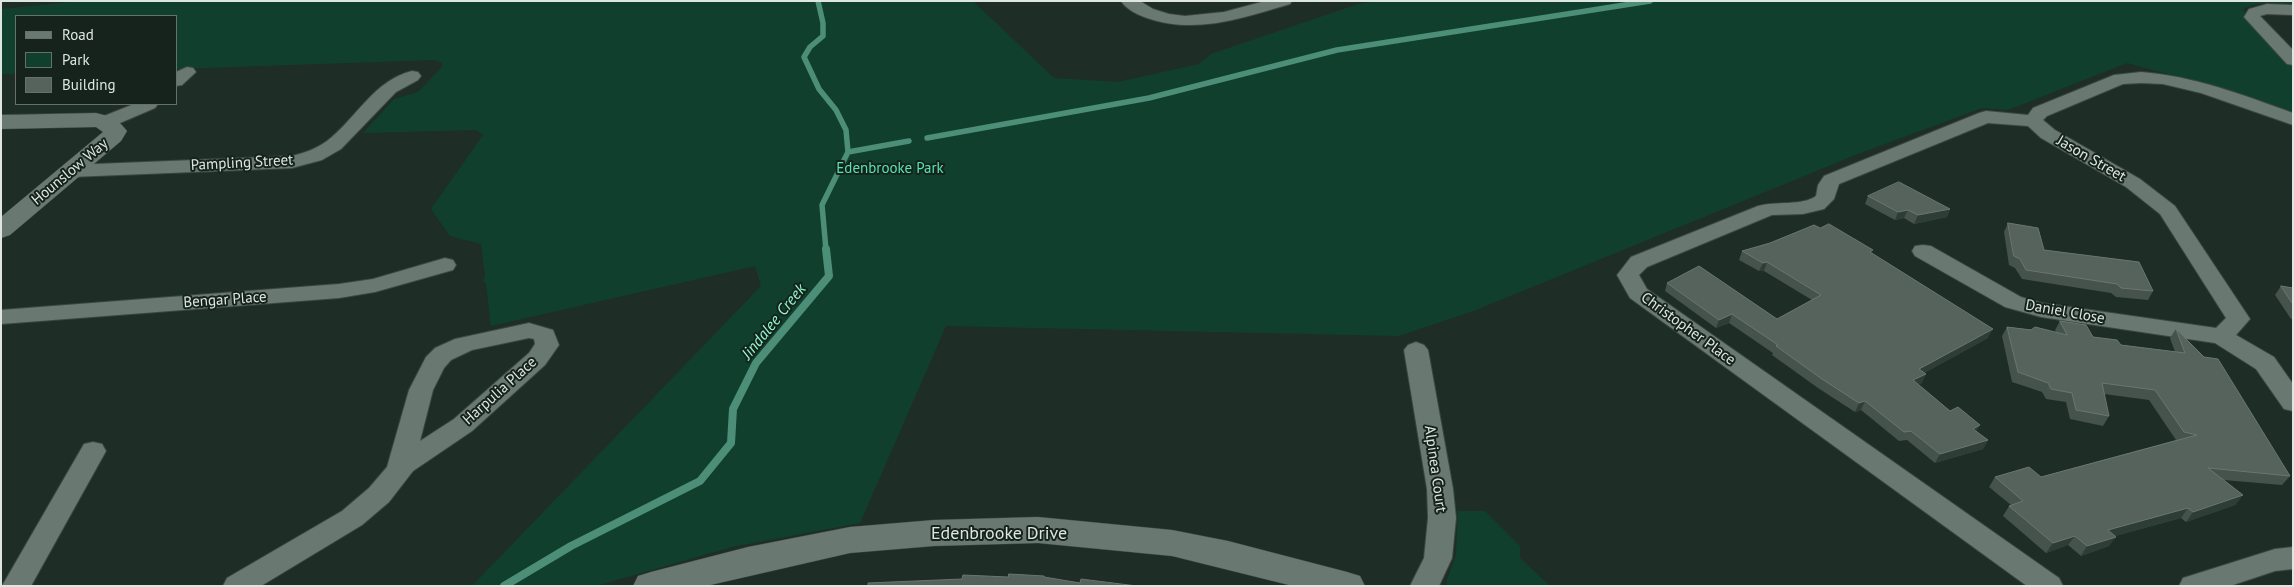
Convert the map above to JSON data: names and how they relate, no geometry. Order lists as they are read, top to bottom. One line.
{"streets":{"street":["Jason Street","Pampling Street","Hounslow Way","Bengar Place","Daniel Close","Christopher Place","Harpulia Place","Alpinea Court","Edenbrooke Drive"]},"crossings":[["Jason Street","Daniel Close"],["Jason Street","Christopher Place"],["Pampling Street","Hounslow Way"]],"water":["Jindalee Creek"],"parks":["Edenbrooke Park"],"legend":["Road","Park","Building"]}
